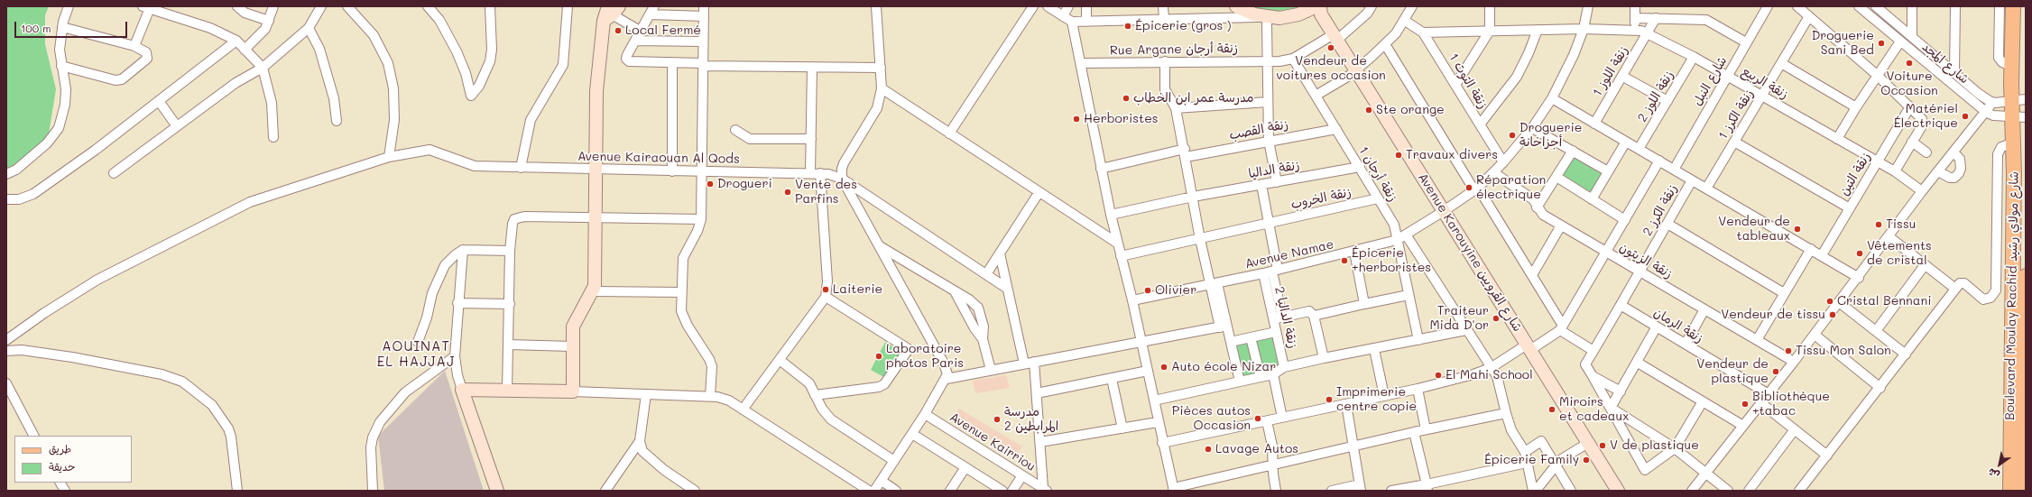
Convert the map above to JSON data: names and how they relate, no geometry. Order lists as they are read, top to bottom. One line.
{"streets":{"main road":["Boulevard Moulay Rachid شارع مولاي رشيد"],"street":["Rue Argane زنقة أرجان","شارع المجد","زنقة اللوز 1","زنقة التوت 1","شارع النبل","زنقة الربيع","زنقة اللوز 2","زنقة الكرز 1","زنقة القصب","Avenue Kairaouan Al Qods","زنقة الداليا","زنقة أرجان 1","زنقة التين","زنقة الخروب","زنقة الكرز 2","Avenue Karouyine شارع القرويين","Avenue Namae","زنقة الزيتون","زنقة الداليا 2","زنقة الرمان","Avenue Kairriou"]},"crossings":[["شارع المجد","Boulevard Moulay Rachid شارع مولاي رشيد"],["زنقة اللوز 1","زنقة الربيع"],["زنقة التوت 1","زنقة الربيع"],["زنقة التوت 1","Avenue Namae"],["شارع النبل","زنقة الربيع"],["زنقة الربيع","زنقة اللوز 2"],["زنقة الربيع","زنقة الكرز 1"],["زنقة الربيع","زنقة التين"],["زنقة الربيع","Avenue Namae"],["زنقة القصب","زنقة أرجان 1"],["زنقة الداليا","زنقة أرجان 1"],["زنقة الداليا","زنقة الداليا 2"],["زنقة أرجان 1","زنقة الخروب"],["زنقة أرجان 1","Avenue Namae"],["زنقة الخروب","زنقة الداليا 2"],["زنقة الكرز 2","زنقة الزيتون"],["زنقة الكرز 2","زنقة الرمان"],["Avenue Karouyine شارع القرويين","Avenue Namae"],["Avenue Namae","زنقة الزيتون"],["Avenue Namae","زنقة الداليا 2"]],"districts":["AOUINAT EL HAJJAJ"],"places":["Épicerie (gros )","Local Fermé","Droguerie Sani Bed","Vendeur de voitures occasion","Voiture Occasion","مدرسة عمر ابن الخطاب","Ste orange","Matériel Électrique","Herboristes","Droguerie أجزاخانة","Travaux divers","Drogueri","Réparation électrique","Vente des Parfins","Tissu","Vendeur de tableaux","Vêtements de cristal","Épicerie +herboristes","Laiterie","Olivier","Cristal Bennani","Vendeur de tissu","Traiteur Mida D'or","Tissu Mon Salon","Laboratoire photos Paris","Auto école Nizar","Vendeur de plastique","El Mahi School","Imprimerie centre copie","Bibliothèque +tabac","Miroirs et cadeaux","Pièces autos Occasion","مدرسة المرابطين 2","V de plastique","Lavage Autos","Épicerie Family"],"legend":["طريق","حديقة"],"scale_bar":"100 m","north":"bottom left"}
